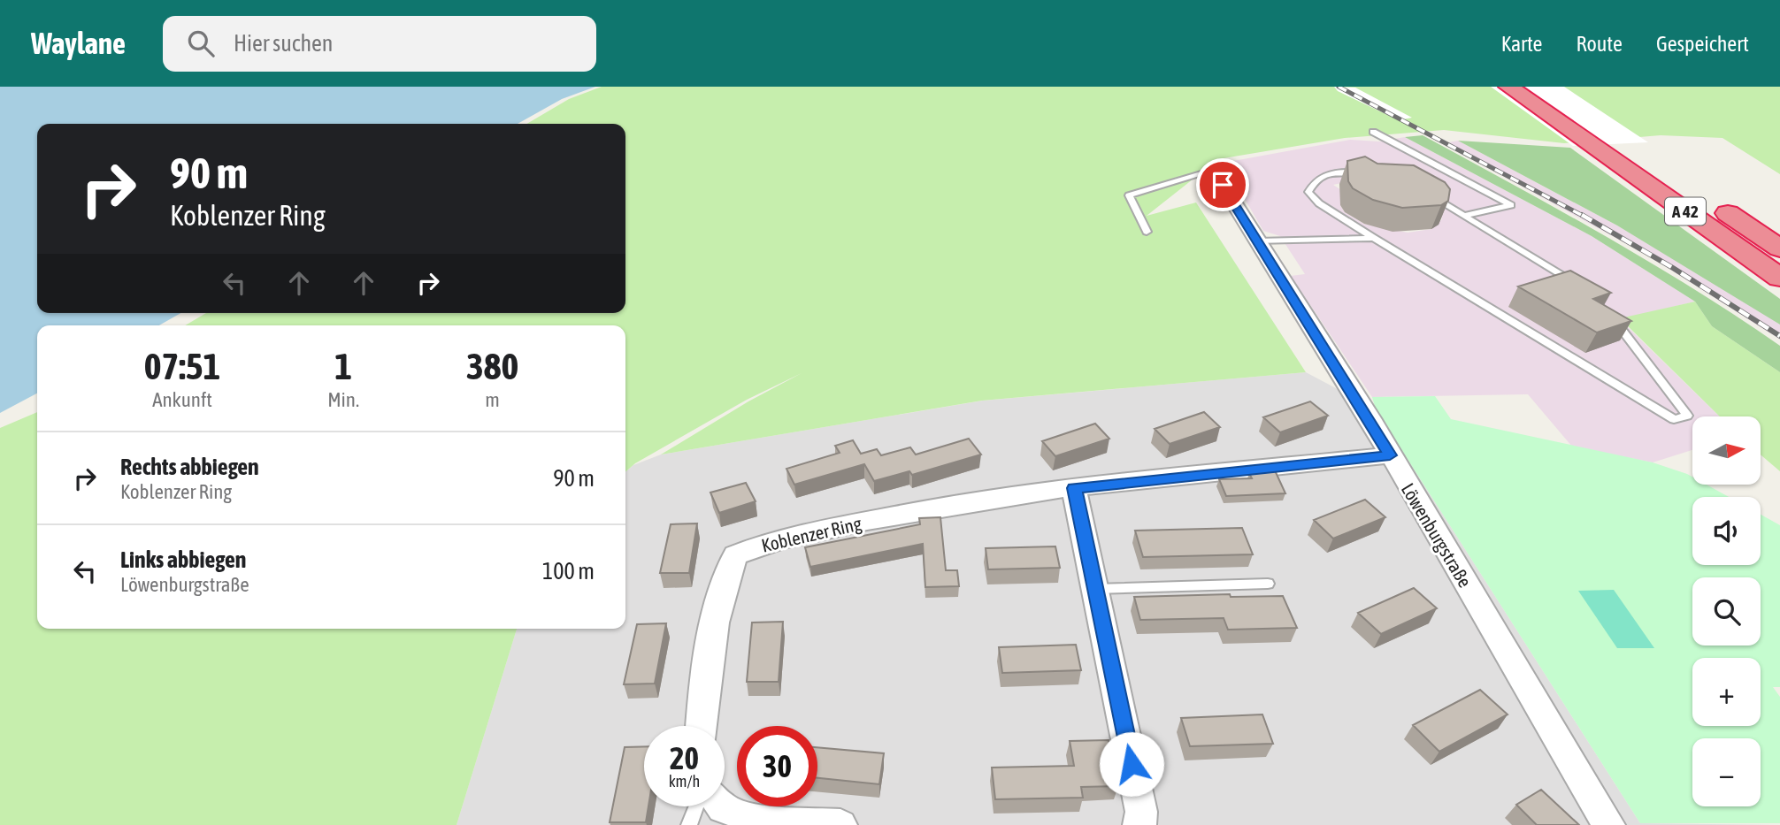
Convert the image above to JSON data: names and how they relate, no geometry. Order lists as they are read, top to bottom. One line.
{"streets":{"highway":["A 42"],"street":["Koblenzer Ring","Löwenburgstraße"]},"crossings":[["Koblenzer Ring","Löwenburgstraße"]],"north":"right","page":{"header":"Waylane","search":"Hier suchen","nav":["Karte","Route","Gespeichert"],"turn":["90 m","Koblenzer Ring"],"eta":["07:51","Ankunft","1","Min.","380","m"],"map_buttons":["+","−"],"list":[{"name":"Rechts abbiegen","note":"Koblenzer Ring","value":"90 m"},{"name":"Links abbiegen","note":"Löwenburgstraße","value":"100 m"}],"speed":"20 km/h","limit":"30"}}
